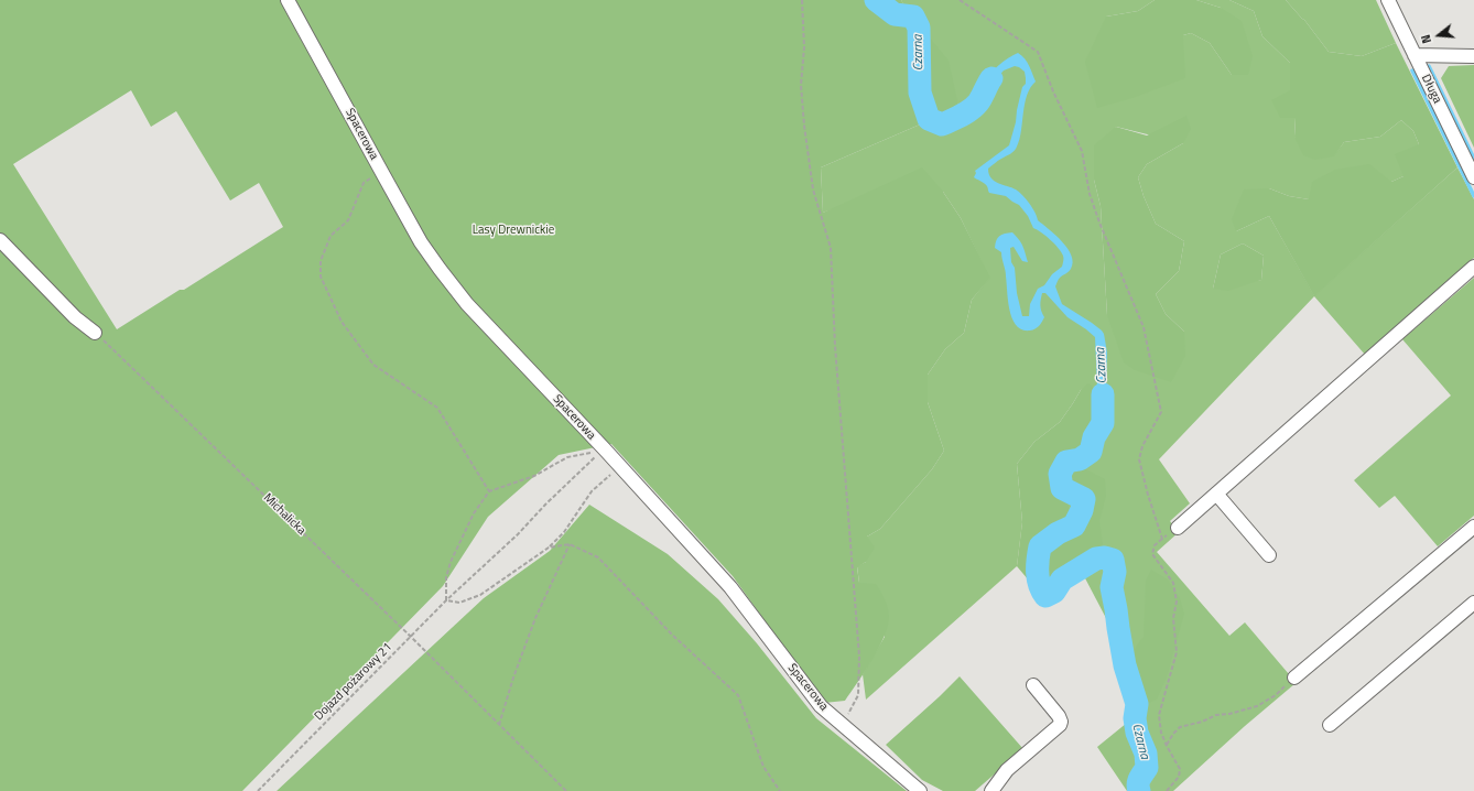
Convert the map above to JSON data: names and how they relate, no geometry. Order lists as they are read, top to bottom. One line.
{"streets":{"street":["Długa","Spacerowa"],"path":["Michalicka","Dojazd pożarowy 21"]},"crossings":[["Michalicka","Dojazd pożarowy 21"]],"water":["Czarna"],"parks":["Lasy Drewnickie"],"north":"left"}
